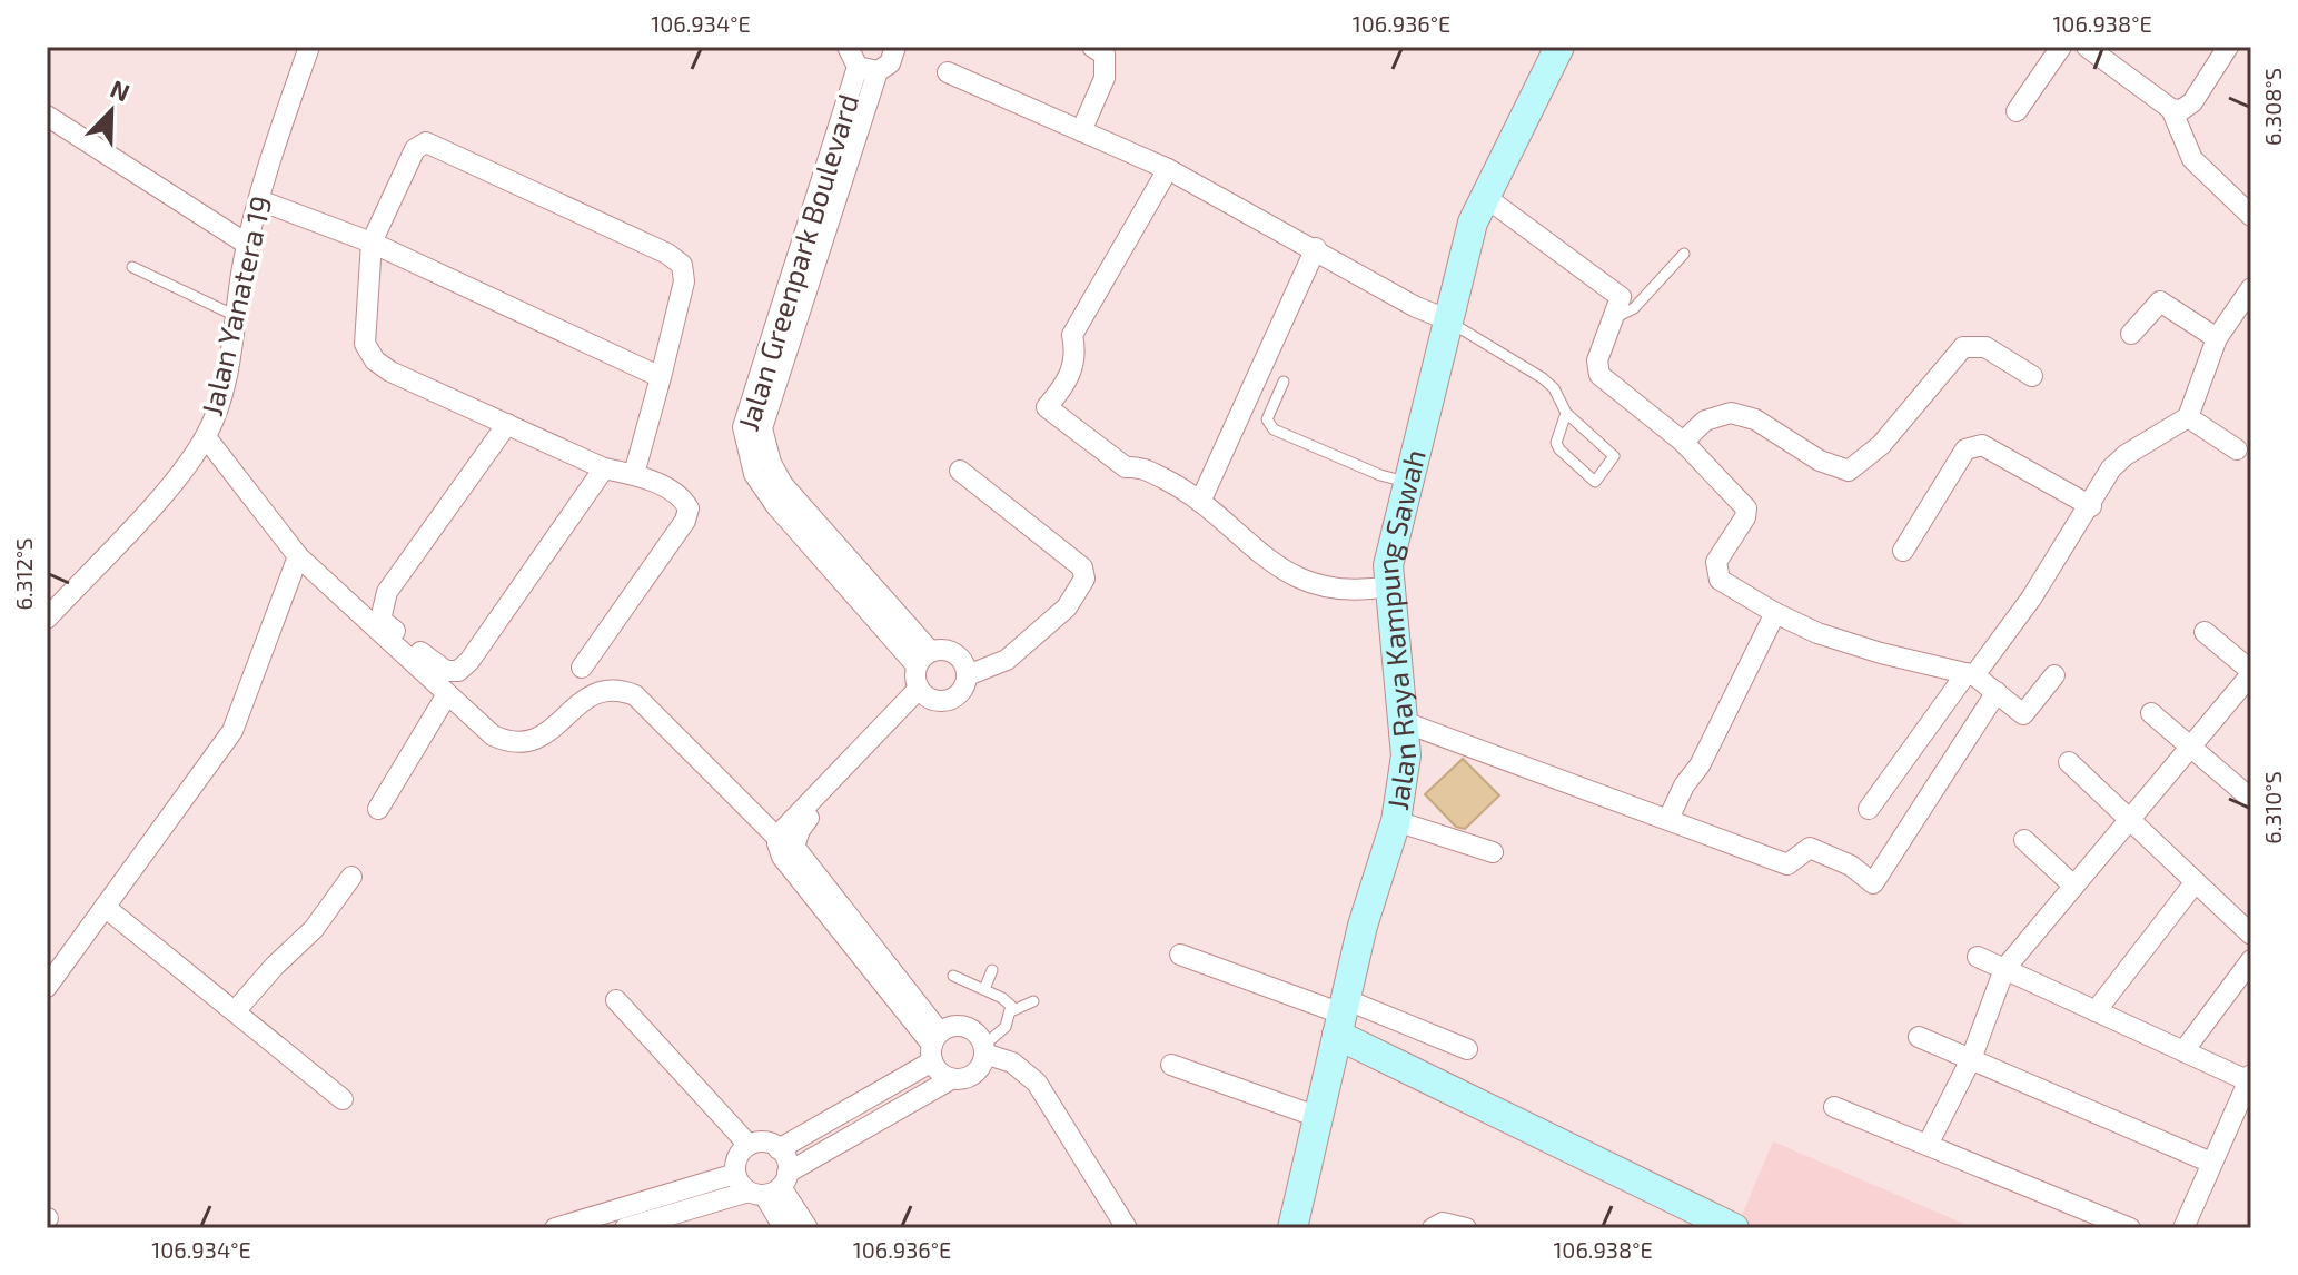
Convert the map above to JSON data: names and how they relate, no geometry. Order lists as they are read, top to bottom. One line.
{"streets":{"street":["Jalan Greenpark Boulevard","Jalan Yanatera 19","Jalan Raya Kampung Sawah"]},"north":"top right","coordinates":["106.934°E","106.936°E","106.938°E","6.308°S","6.312°S","6.310°S"]}
